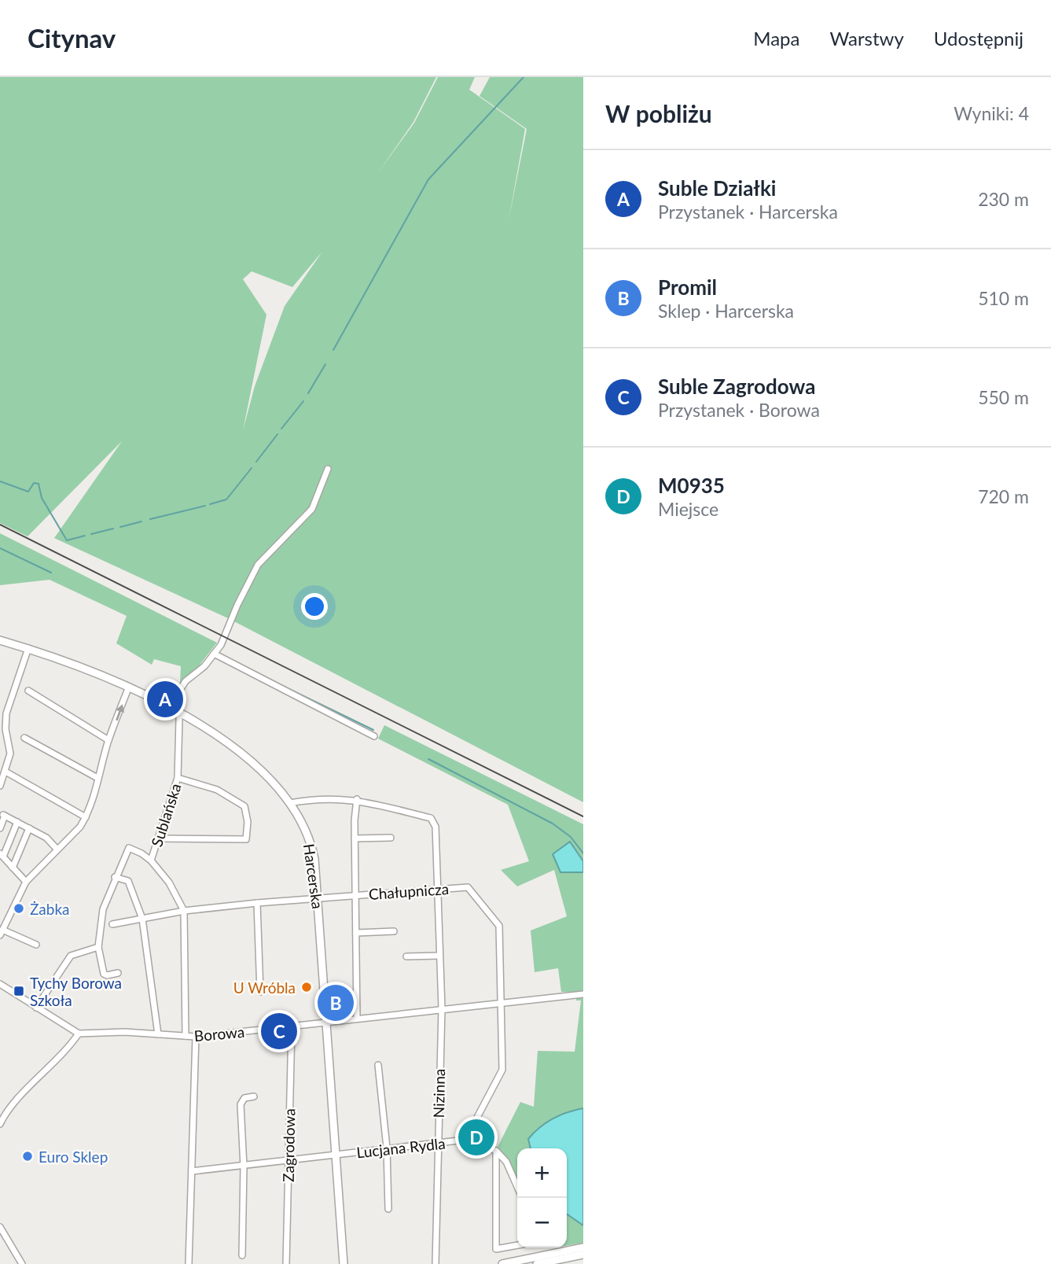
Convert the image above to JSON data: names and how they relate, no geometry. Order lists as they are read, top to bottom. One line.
{"streets":{"street":["Sublańska","Harcerska","Chałupnicza","Borowa","Nizinna","Zagrodowa","Lucjana Rydla"]},"crossings":[["Sublańska","Harcerska"],["Sublańska","Chałupnicza"],["Sublańska","Borowa"],["Harcerska","Chałupnicza"],["Harcerska","Borowa"],["Harcerska","Nizinna"],["Harcerska","Lucjana Rydla"],["Chałupnicza","Borowa"],["Chałupnicza","Nizinna"],["Chałupnicza","Lucjana Rydla"],["Borowa","Nizinna"],["Borowa","Zagrodowa"],["Borowa","Lucjana Rydla"],["Nizinna","Lucjana Rydla"],["Zagrodowa","Lucjana Rydla"]],"places":{"other":["Żabka","U Wróbla","Euro Sklep"],"transit":["Tychy Borowa Szkoła"]},"page":{"header":"Citynav","nav":["Mapa","Warstwy","Udostępnij"],"heading":["W pobliżu","Wyniki: 4"],"list":[{"mark":"A","name":"Suble Działki","note":"Przystanek · Harcerska","value":"230 m"},{"mark":"B","name":"Promil","note":"Sklep · Harcerska","value":"510 m"},{"mark":"C","name":"Suble Zagrodowa","note":"Przystanek · Borowa","value":"550 m"},{"mark":"D","name":"M0935","note":"Miejsce","value":"720 m"}],"pins":["A","B","C","D"],"map_buttons":["+","−"]}}
